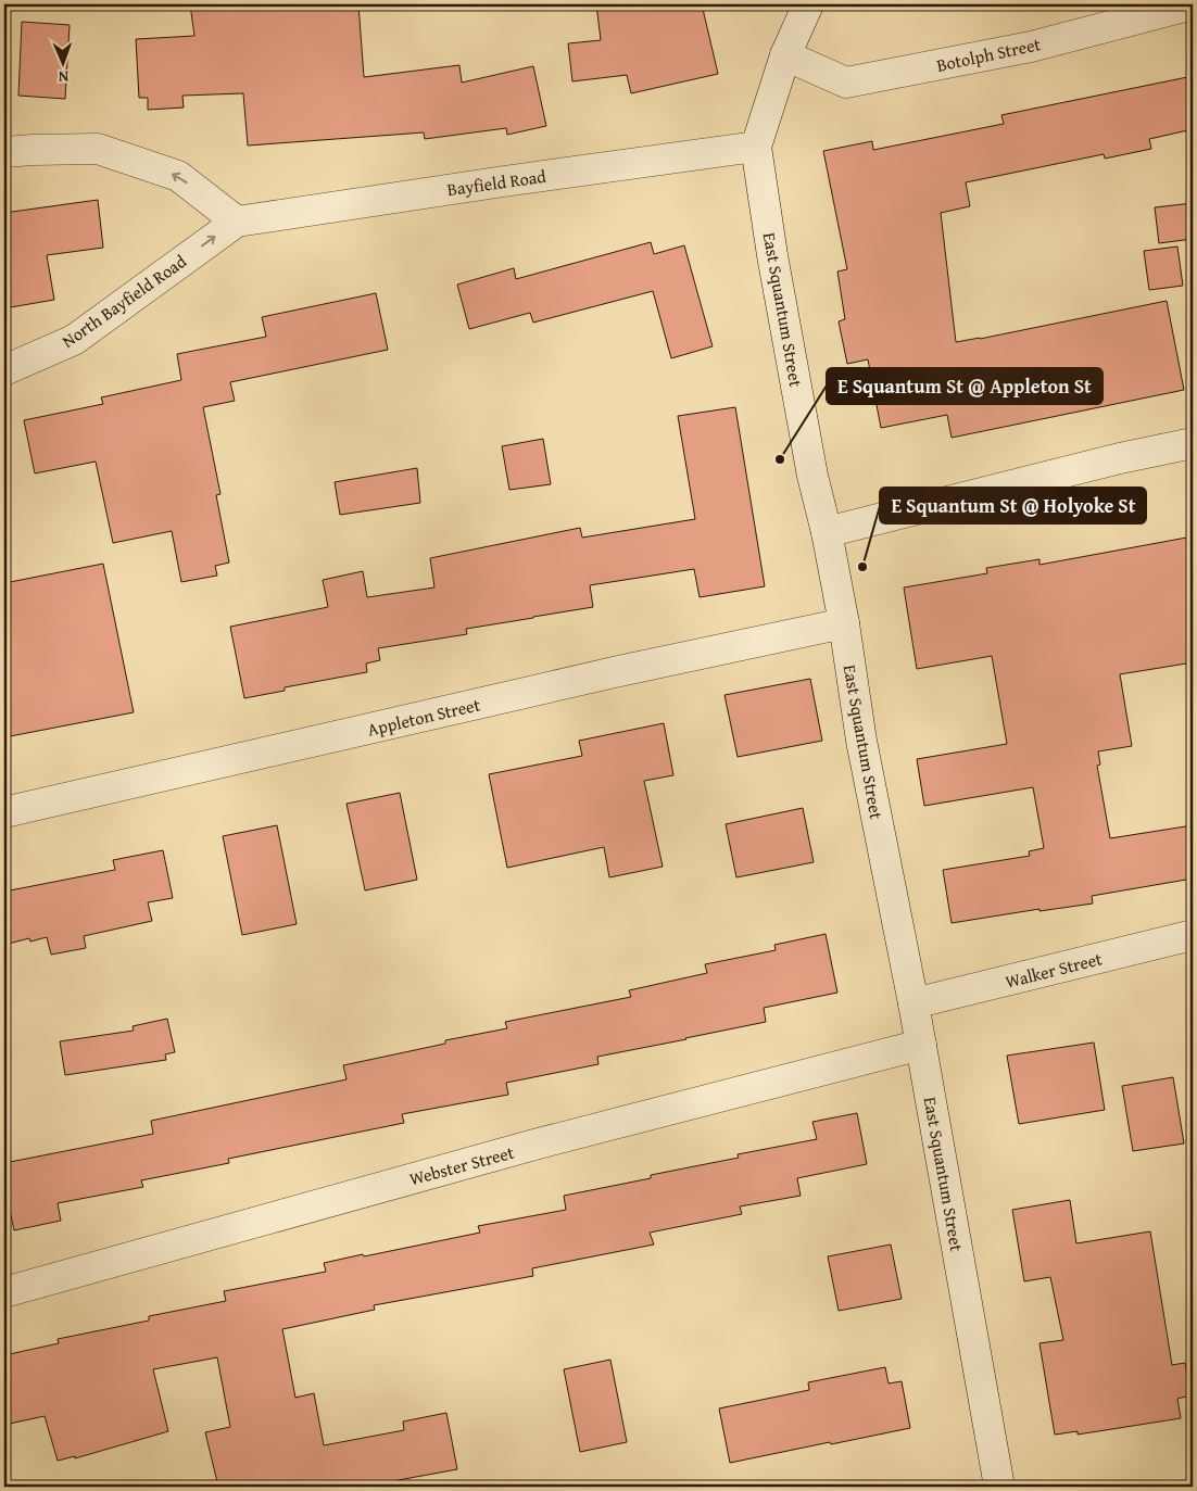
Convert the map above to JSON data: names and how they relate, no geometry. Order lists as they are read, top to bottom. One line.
{"streets":{"street":["Botolph Street","Bayfield Road","North Bayfield Road","East Squantum Street","Appleton Street","Walker Street","Webster Street"]},"crossings":[["Botolph Street","East Squantum Street"],["Bayfield Road","North Bayfield Road"],["Bayfield Road","East Squantum Street"],["East Squantum Street","Appleton Street"],["East Squantum Street","Walker Street"],["East Squantum Street","Webster Street"]],"one_way":["North Bayfield Road"],"places":["E Squantum St @ Appleton St","E Squantum St @ Holyoke St"],"north":"bottom"}
